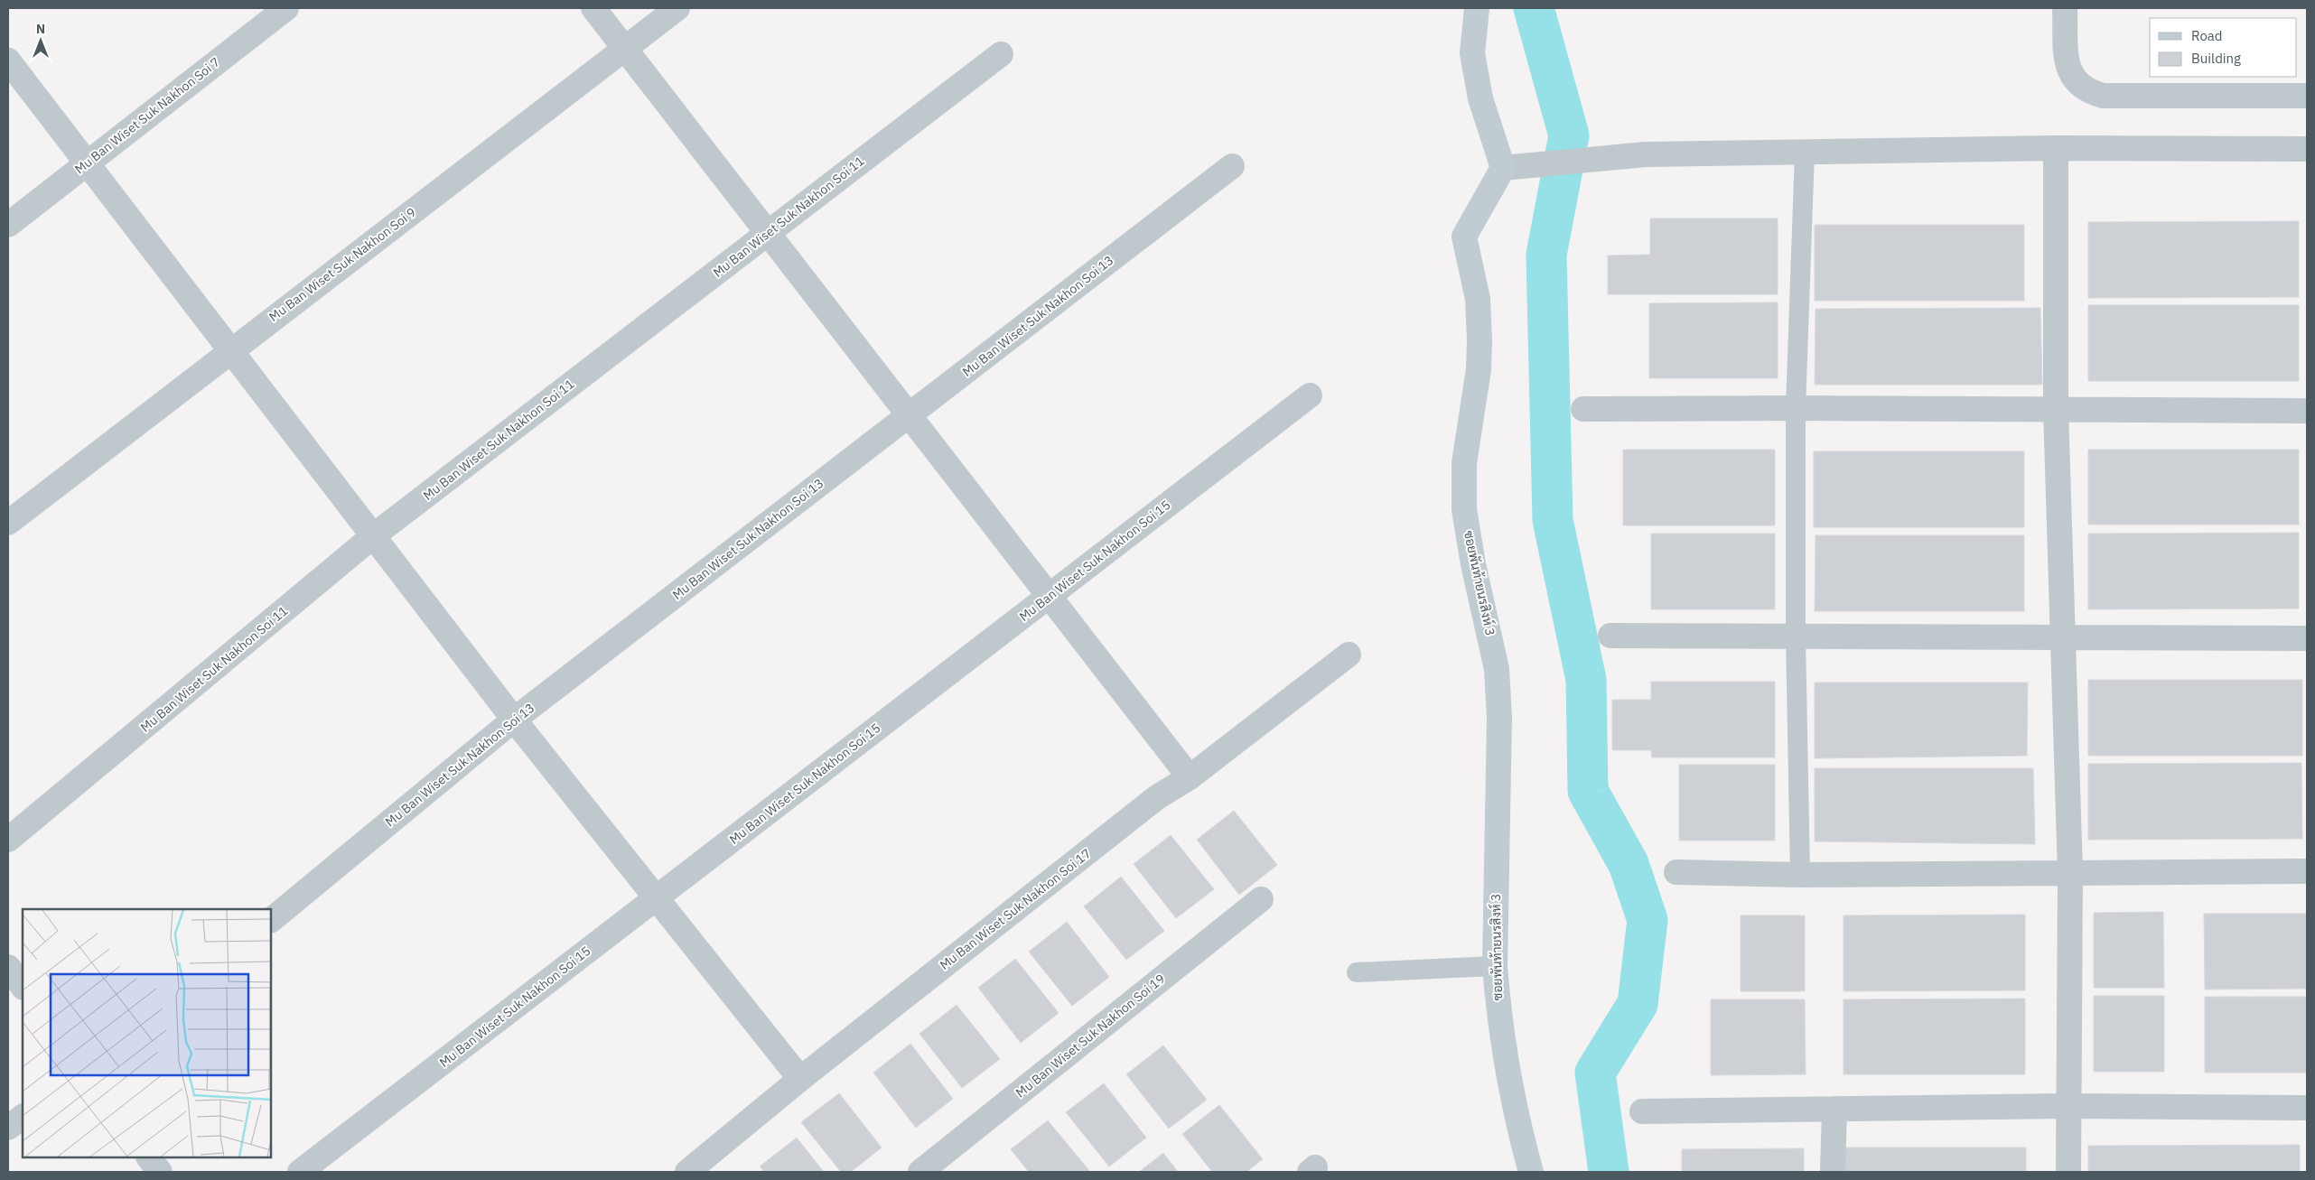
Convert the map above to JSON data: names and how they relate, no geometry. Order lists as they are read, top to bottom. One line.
{"streets":{"street":["Mu Ban Wiset Suk Nakhon Soi 7","Mu Ban Wiset Suk Nakhon Soi 11","Mu Ban Wiset Suk Nakhon Soi 9","Mu Ban Wiset Suk Nakhon Soi 13","Mu Ban Wiset Suk Nakhon Soi 15","ซอยพันท้ายนรสิงห์ 3","Mu Ban Wiset Suk Nakhon Soi 17","Mu Ban Wiset Suk Nakhon Soi 19"]},"legend":["Road","Building"],"north":"top"}
